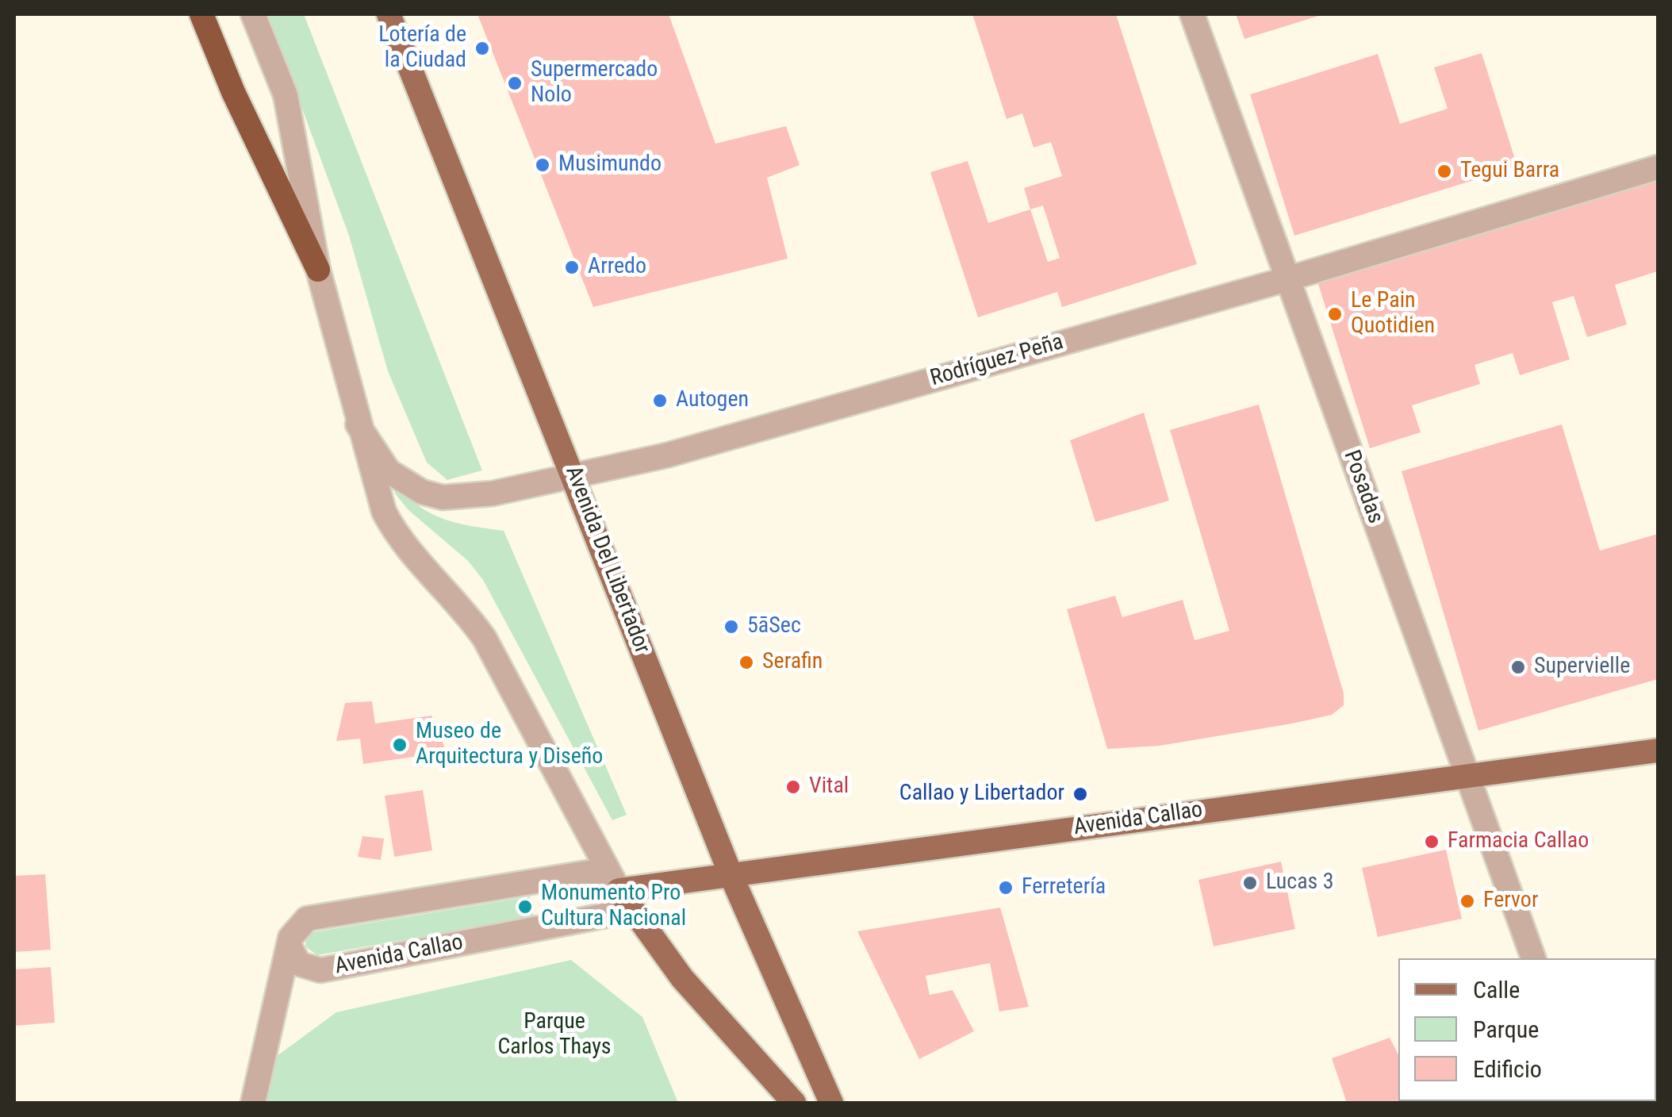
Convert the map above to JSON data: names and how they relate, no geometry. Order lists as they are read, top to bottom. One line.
{"streets":{"main road":["Avenida Del Libertador","Avenida Callao"],"street":["Rodríguez Peña","Posadas"]},"crossings":[["Rodríguez Peña","Posadas"],["Rodríguez Peña","Avenida Del Libertador"],["Posadas","Avenida Callao"],["Avenida Del Libertador","Avenida Callao"]],"parks":["Parque Carlos Thays"],"places":["Lotería de la Ciudad","Supermercado Nolo","Musimundo","Tegui Barra","Arredo","Le Pain Quotidien","Autogen","5āSec","Serafin","Supervielle","Museo de Arquitectura y Diseño","Vital","Callao y Libertador","Farmacia Callao","Lucas 3","Ferretería","Fervor","Monumento Pro Cultura Nacional"],"legend":["Calle","Parque","Edificio"]}
